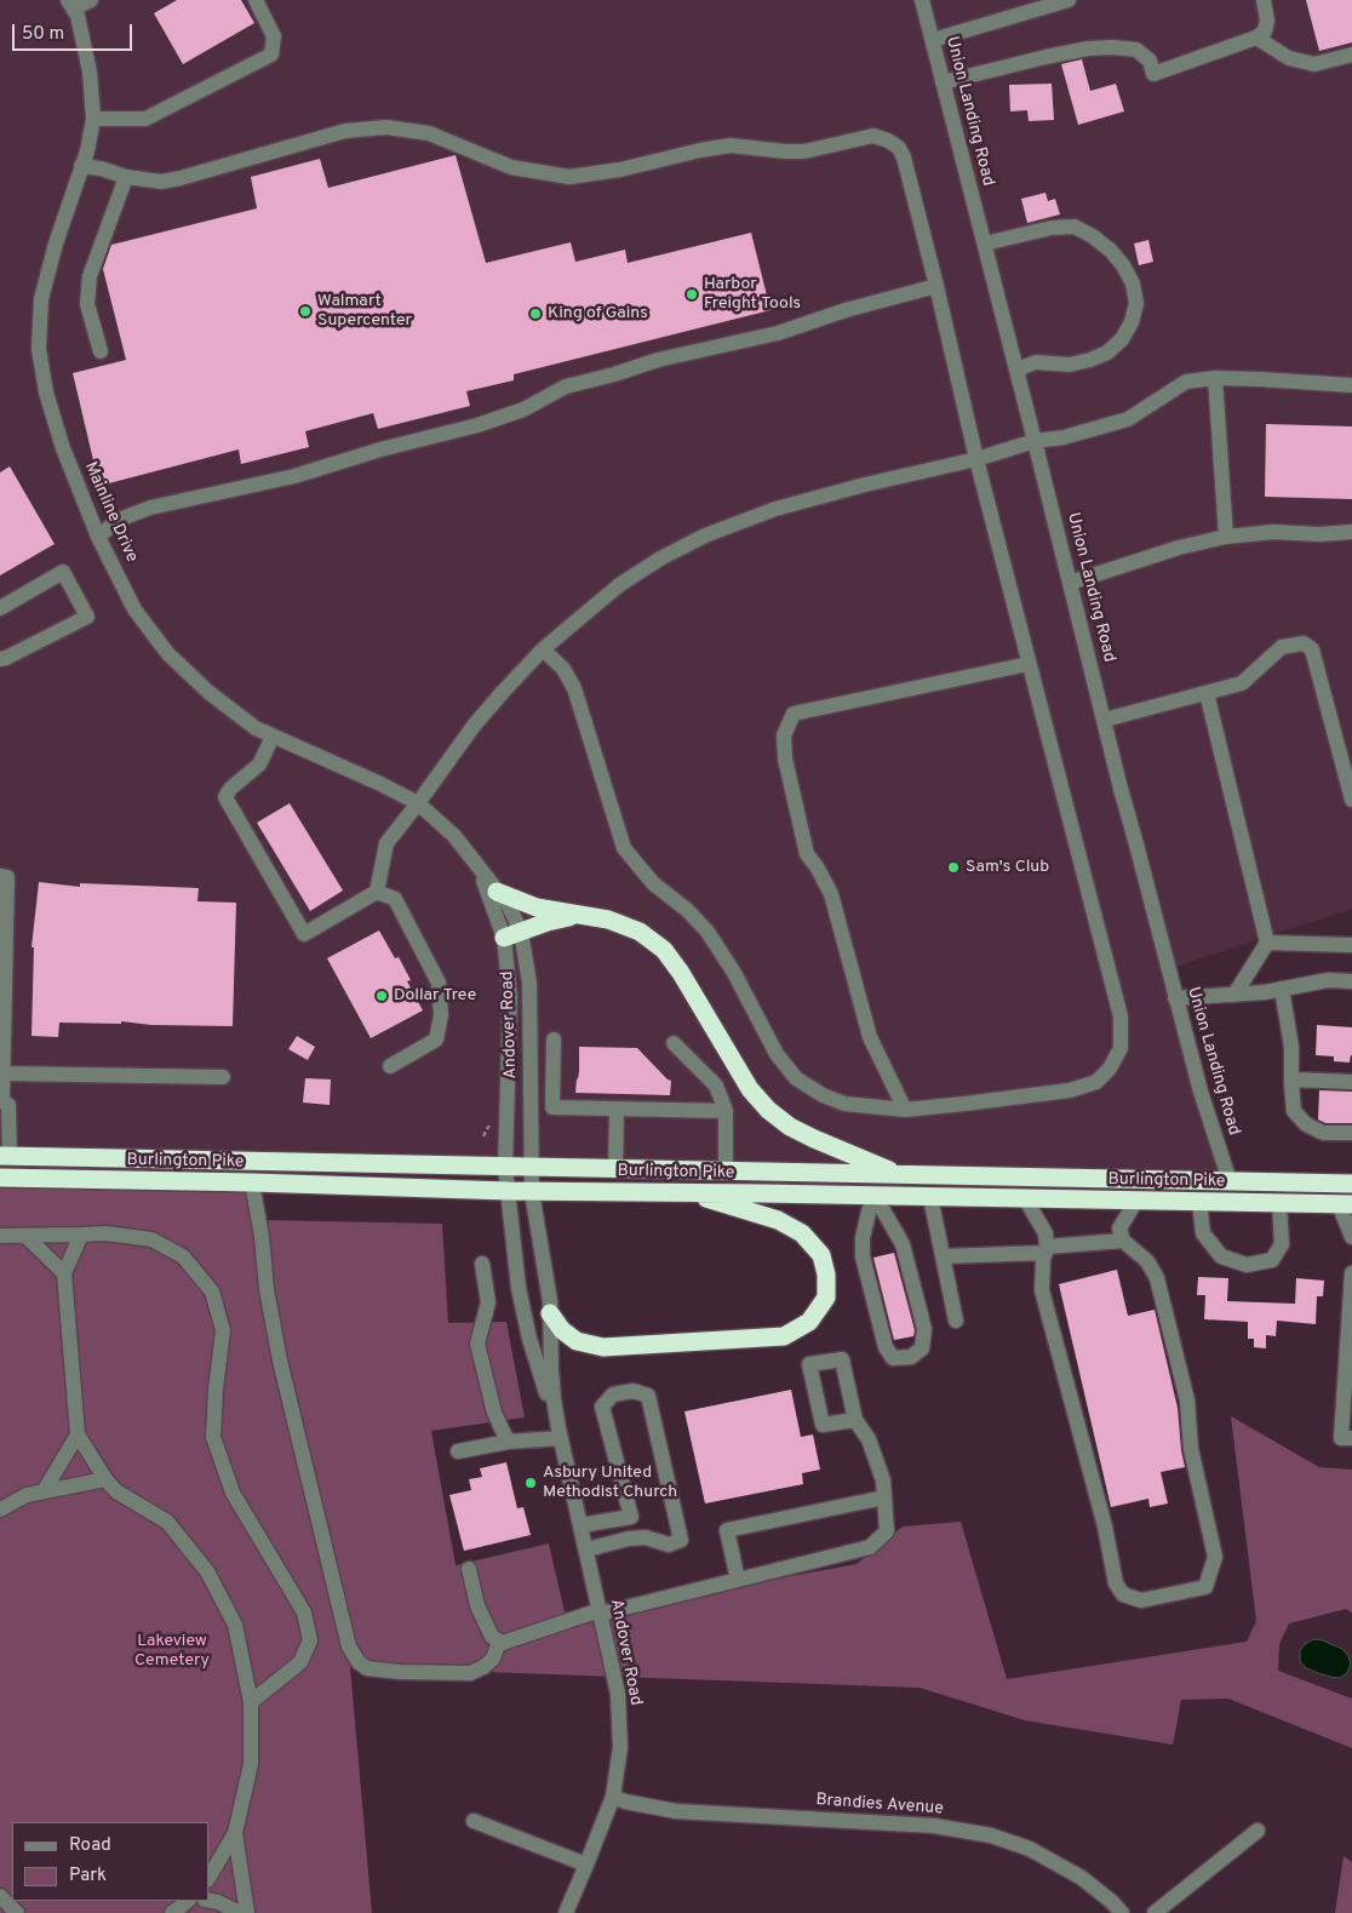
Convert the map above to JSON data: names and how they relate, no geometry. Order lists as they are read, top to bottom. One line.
{"streets":{"highway":["Burlington Pike"],"street":["Union Landing Road","Mainline Drive","Andover Road","Brandies Avenue"]},"crossings":[["Union Landing Road","Burlington Pike"],["Mainline Drive","Andover Road"],["Andover Road","Burlington Pike"],["Andover Road","Brandies Avenue"]],"parks":["Lakeview Cemetery"],"places":["Harbor Freight Tools","Walmart Supercenter","King of Gains","Sam's Club","Dollar Tree","Asbury United Methodist Church"],"legend":["Road","Park"],"scale_bar":"50 m"}
